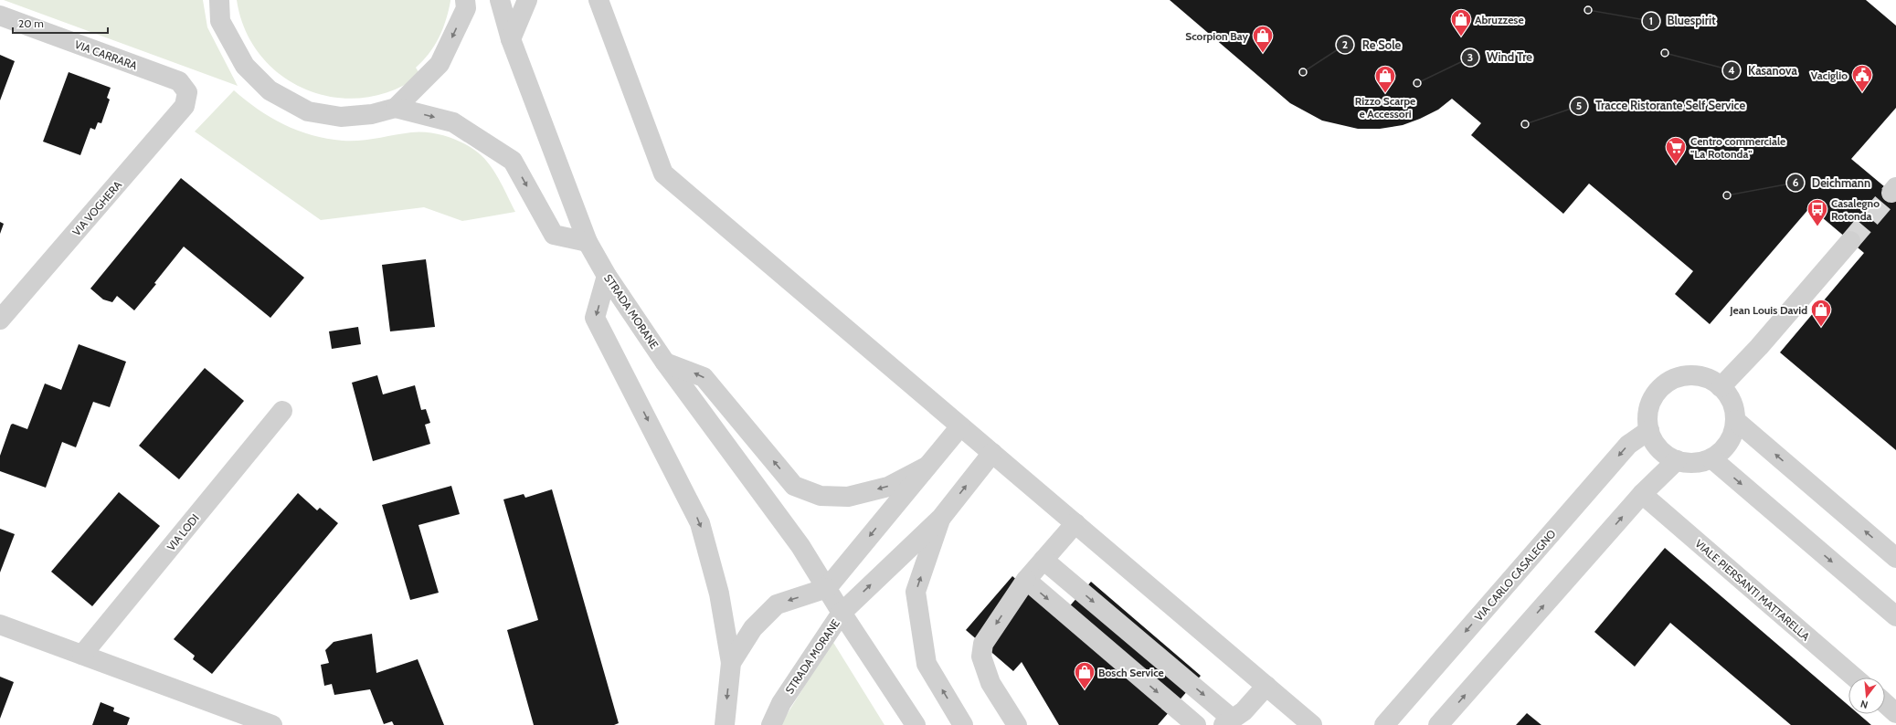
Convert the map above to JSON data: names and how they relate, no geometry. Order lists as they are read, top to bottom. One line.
{"streets":{"street":["VIA CARRARA","VIA VOGHERA","STRADA MORANE","VIA LODI","VIA CARLO CASALEGNO","VIALE PIERSANTI MATTARELLA"]},"crossings":[["VIA CARRARA","VIA VOGHERA"]],"places":{"other":["Bluespirit","Kasanova","Re Sole","Wind Tre","Tracce Ristorante Self Service","Deichmann"],"shop":["Abruzzese","Scorpion Bay","Rizzo Scarpe e Accessori","Jean Louis David","Bosch Service"],"public building":["Vaciglio"],"supermarket":["Centro commerciale \"La Rotonda\""],"bus stop":["Casalegno Rotonda"]},"scale_bar":"20 m","north":"bottom"}
